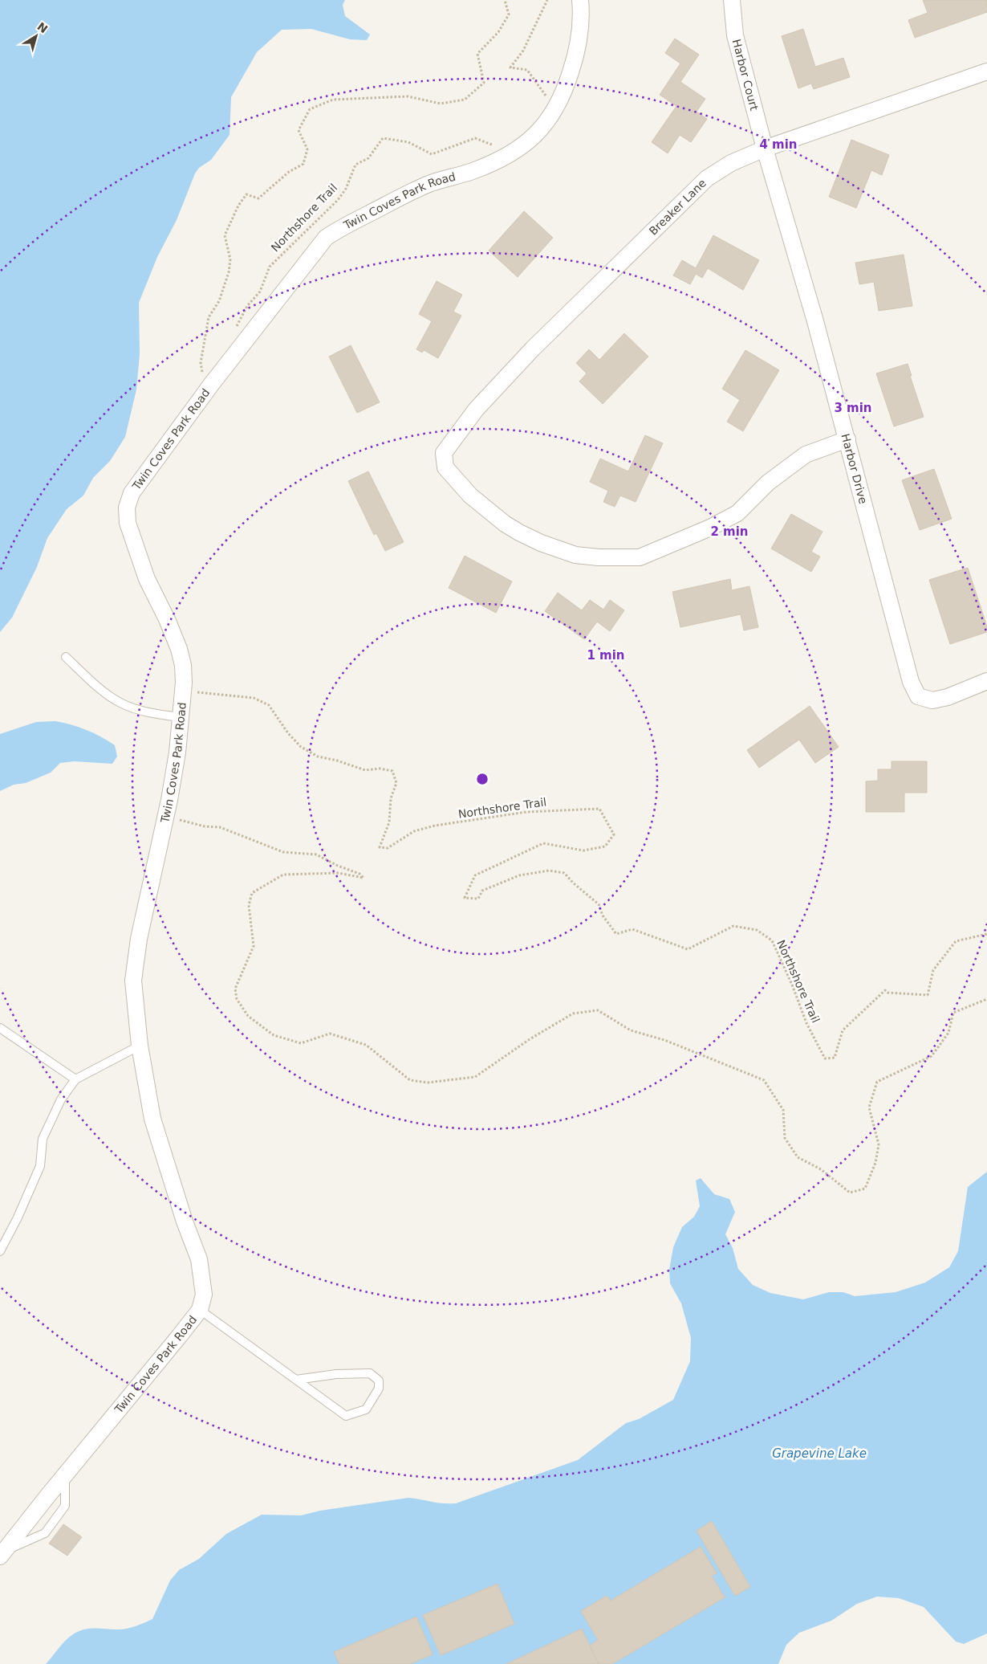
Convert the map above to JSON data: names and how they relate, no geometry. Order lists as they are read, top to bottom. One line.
{"streets":{"street":["Harbor Court","Twin Coves Park Road","Breaker Lane","Harbor Drive"],"path":["Northshore Trail"]},"crossings":[["Harbor Court","Breaker Lane"],["Harbor Court","Harbor Drive"],["Twin Coves Park Road","Northshore Trail"],["Breaker Lane","Harbor Drive"]],"water":["Grapevine Lake"],"north":"top right","rings":["4 min","3 min","2 min","1 min"]}
